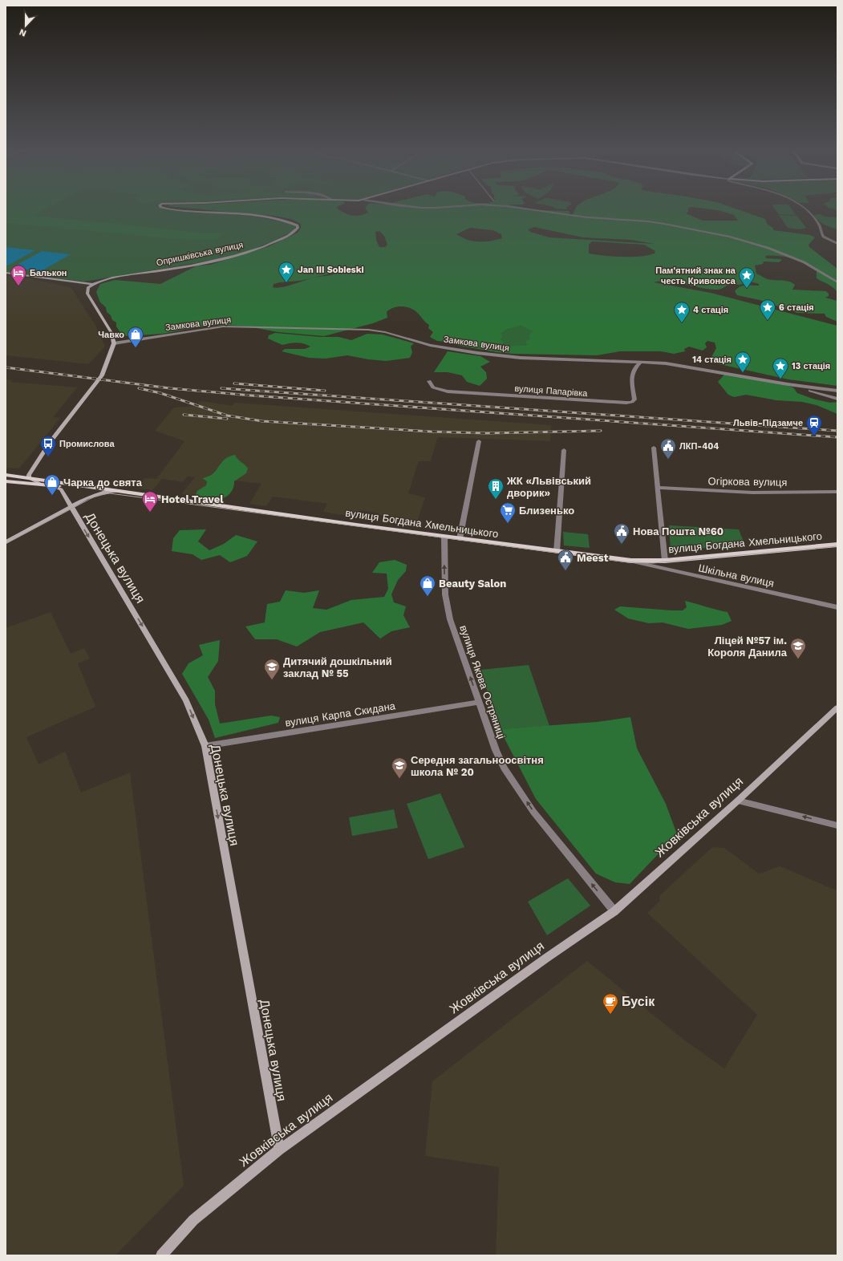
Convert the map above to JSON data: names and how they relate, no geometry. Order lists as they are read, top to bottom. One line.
{"streets":{"main road":["Опришківська вулиця","вулиця Богдана Хмельницького","Донецька вулиця","Жовківська вулиця"],"street":["Замкова вулиця","вулиця Папарівка","Огіркова вулиця","Шкільна вулиця","вулиця Якова Остряниці","вулиця Карпа Скидана"]},"crossings":[["Замкова вулиця","вулиця Папарівка"],["вулиця Богдана Хмельницького","Шкільна вулиця"],["вулиця Богдана Хмельницького","вулиця Якова Остряниці"],["Донецька вулиця","вулиця Карпа Скидана"],["Донецька вулиця","Жовківська вулиця"],["вулиця Якова Остряниці","вулиця Карпа Скидана"],["вулиця Якова Остряниці","Жовківська вулиця"]],"one_way":["Донецька вулиця","вулиця Якова Остряниці"],"places":{"place":["Jan III Sobieski","Пам'ятний знак на честь Кривоноса","6 стація","4 стація","14 стація","13 стація"],"hotel":["Балькон","Hotel Travel"],"shop":["Чавко","Чарка до свята","Beauty Salon"],"station":["Львів-Підзамче"],"bus stop":["Промислова"],"public building":["ЛКП-404","Нова Пошта №60","Meest"],"building":["ЖК «Львівський дворик»"],"supermarket":["Близенько"],"school or university":["Ліцей №57 ім. Короля Данила","Дитячий дошкільний заклад № 55","Середня загальноосвітня школа № 20"],"cafe":["Бусік"]},"north":"bottom"}
